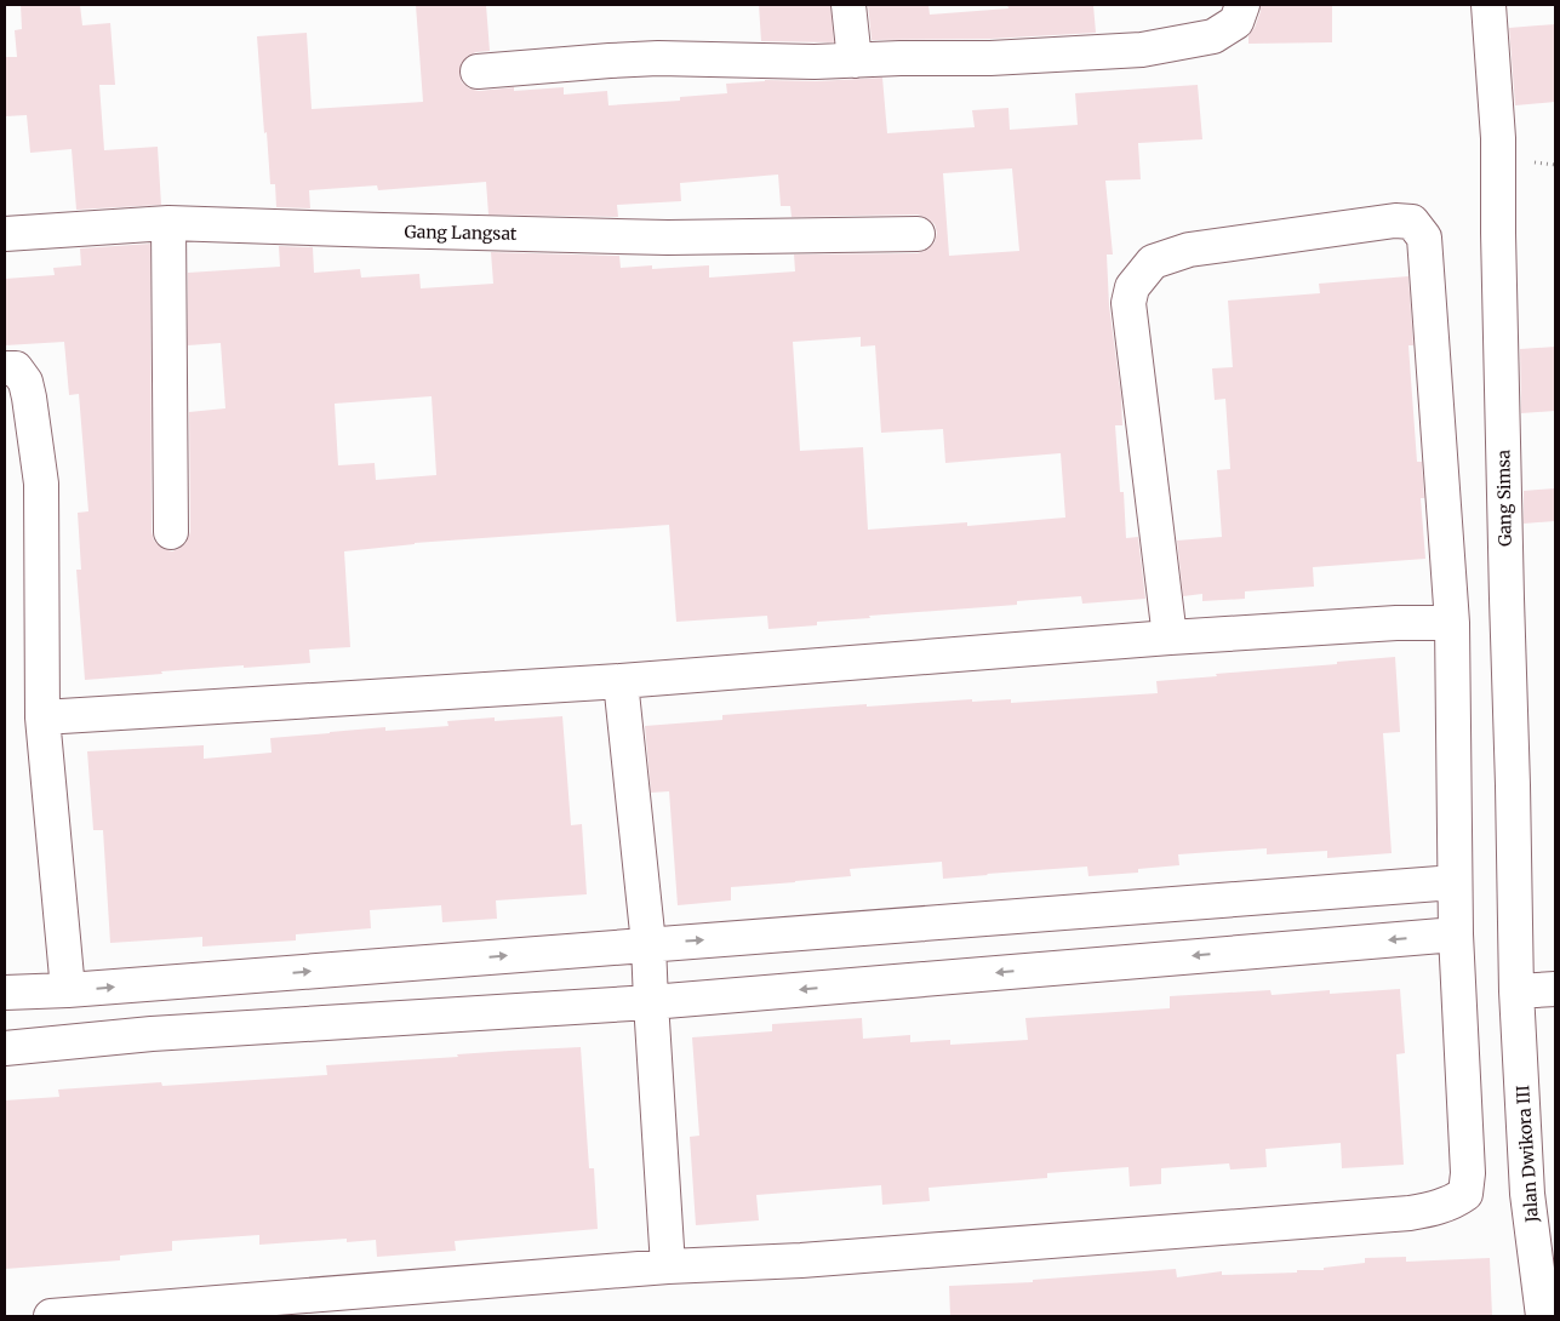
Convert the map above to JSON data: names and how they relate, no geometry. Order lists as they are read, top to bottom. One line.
{"streets":{"street":["Gang Langsat","Gang Simsa","Jalan Dwikora III"]},"crossings":[["Gang Simsa","Jalan Dwikora III"]]}
